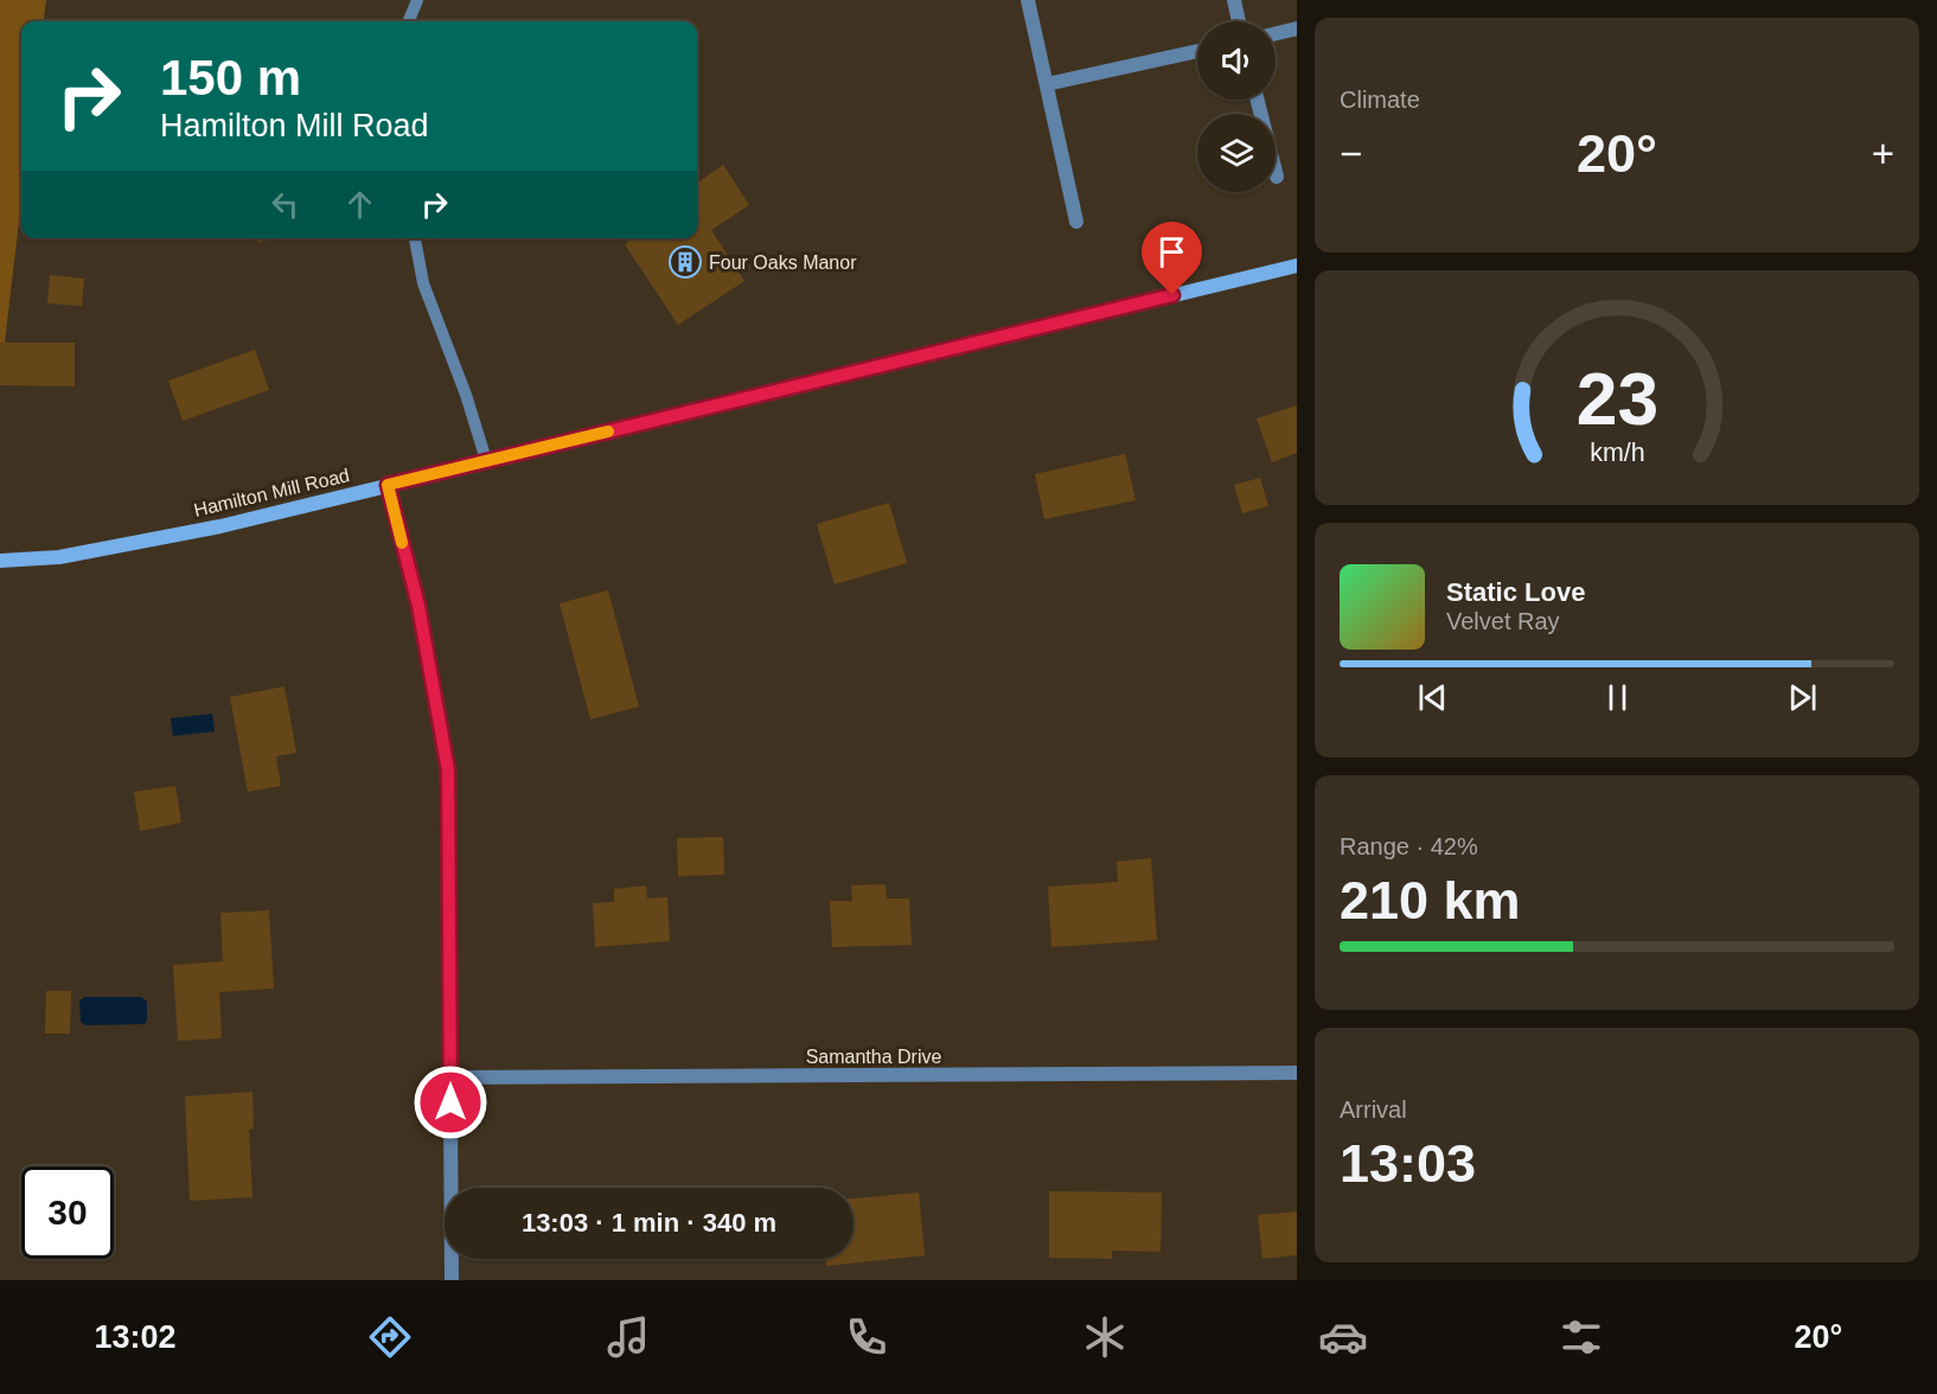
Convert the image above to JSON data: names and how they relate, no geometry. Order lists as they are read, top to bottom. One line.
{"streets":{"main road":["Hamilton Mill Road"],"street":["Samantha Drive"]},"places":{"building":["Four Oaks Manor"]},"page":{"tile":["Climate",["Range · 42%","210 km"],["Arrival","13:03"]],"turn":["150 m","Hamilton Mill Road"],"heat":["−","20°","+"],"song":["Static Love","Velvet Ray"],"limit":"30","trip":"13:03 · 1 min · 340 m","tabs":["13:02","20°"],"gauge":["23","km/h"]}}
